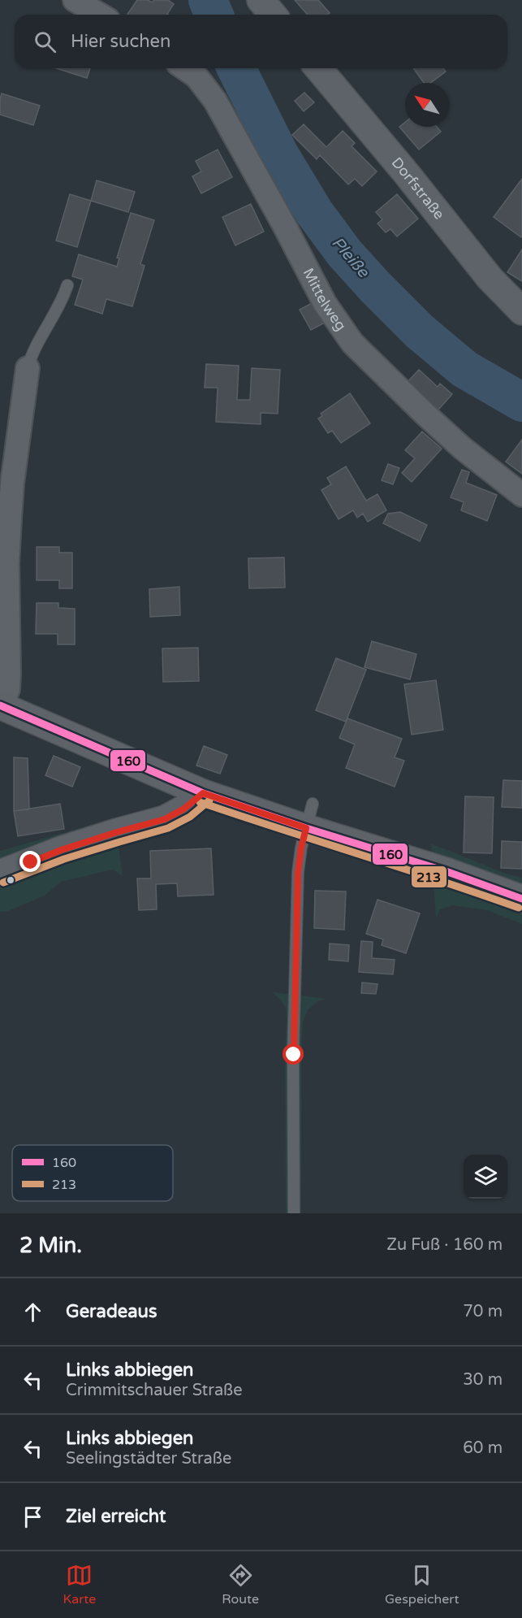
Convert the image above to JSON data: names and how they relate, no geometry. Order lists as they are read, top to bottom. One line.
{"streets":{"street":["Dorfstraße","Mittelweg"]},"water":["Pleiße"],"lines":["transit line 160","transit line 213"],"legend":["160","213"],"north":"top left","page":{"search":"Hier suchen","heading":["2 Min.","Zu Fuß · 160 m"],"list":[["Geradeaus","70 m"],["Links abbiegen","Crimmitschauer Straße","30 m"],["Links abbiegen","Seelingstädter Straße","60 m"],"Ziel erreicht"],"nav":["Karte","Route","Gespeichert"]}}
